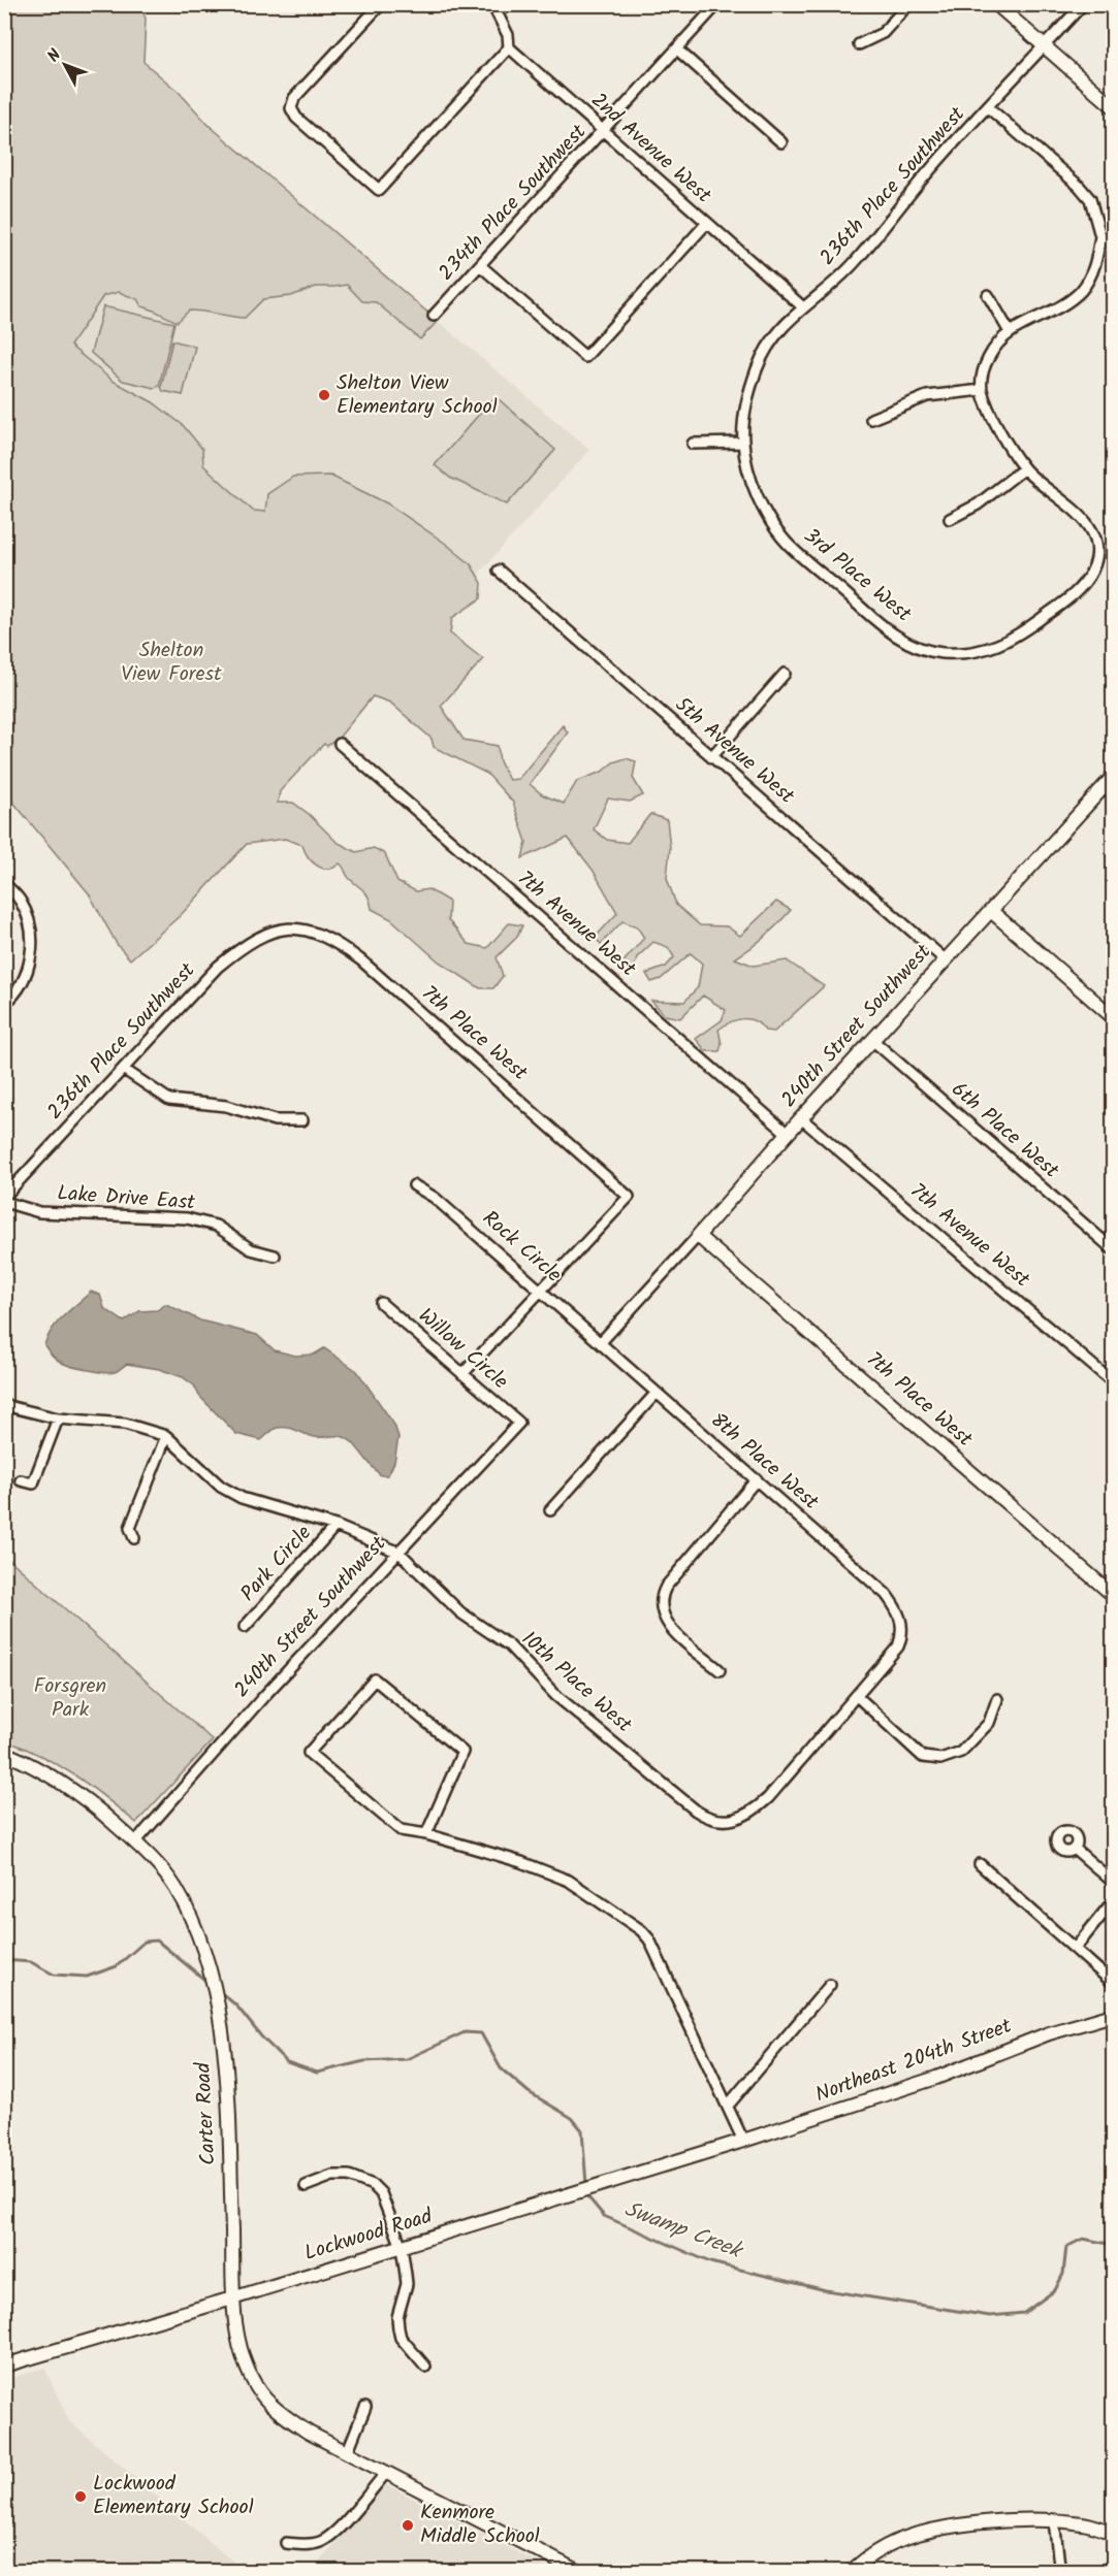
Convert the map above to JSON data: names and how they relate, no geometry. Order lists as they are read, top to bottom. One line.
{"streets":{"street":["2nd Avenue West","236th Place Southwest","234th Place Southwest","3rd Place West","5th Avenue West","7th Avenue West","240th Street Southwest","7th Place West","6th Place West","Lake Drive East","Rock Circle","Willow Circle","8th Place West","Park Circle","10th Place West","Northeast 204th Street","Carter Road","Lockwood Road"]},"crossings":[["2nd Avenue West","236th Place Southwest"],["2nd Avenue West","234th Place Southwest"],["236th Place Southwest","3rd Place West"],["236th Place Southwest","7th Place West"],["5th Avenue West","240th Street Southwest"],["7th Avenue West","240th Street Southwest"],["240th Street Southwest","7th Place West"],["240th Street Southwest","6th Place West"],["240th Street Southwest","Rock Circle"],["240th Street Southwest","Willow Circle"],["240th Street Southwest","8th Place West"],["240th Street Southwest","10th Place West"],["240th Street Southwest","Carter Road"],["7th Place West","Rock Circle"],["Rock Circle","8th Place West"],["8th Place West","10th Place West"],["Northeast 204th Street","Lockwood Road"],["Carter Road","Lockwood Road"]],"water":["Swamp Creek"],"parks":["Shelton View Forest","Forsgren Park"],"places":["Shelton View Elementary School","Lockwood Elementary School","Kenmore Middle School"],"north":"top left"}
